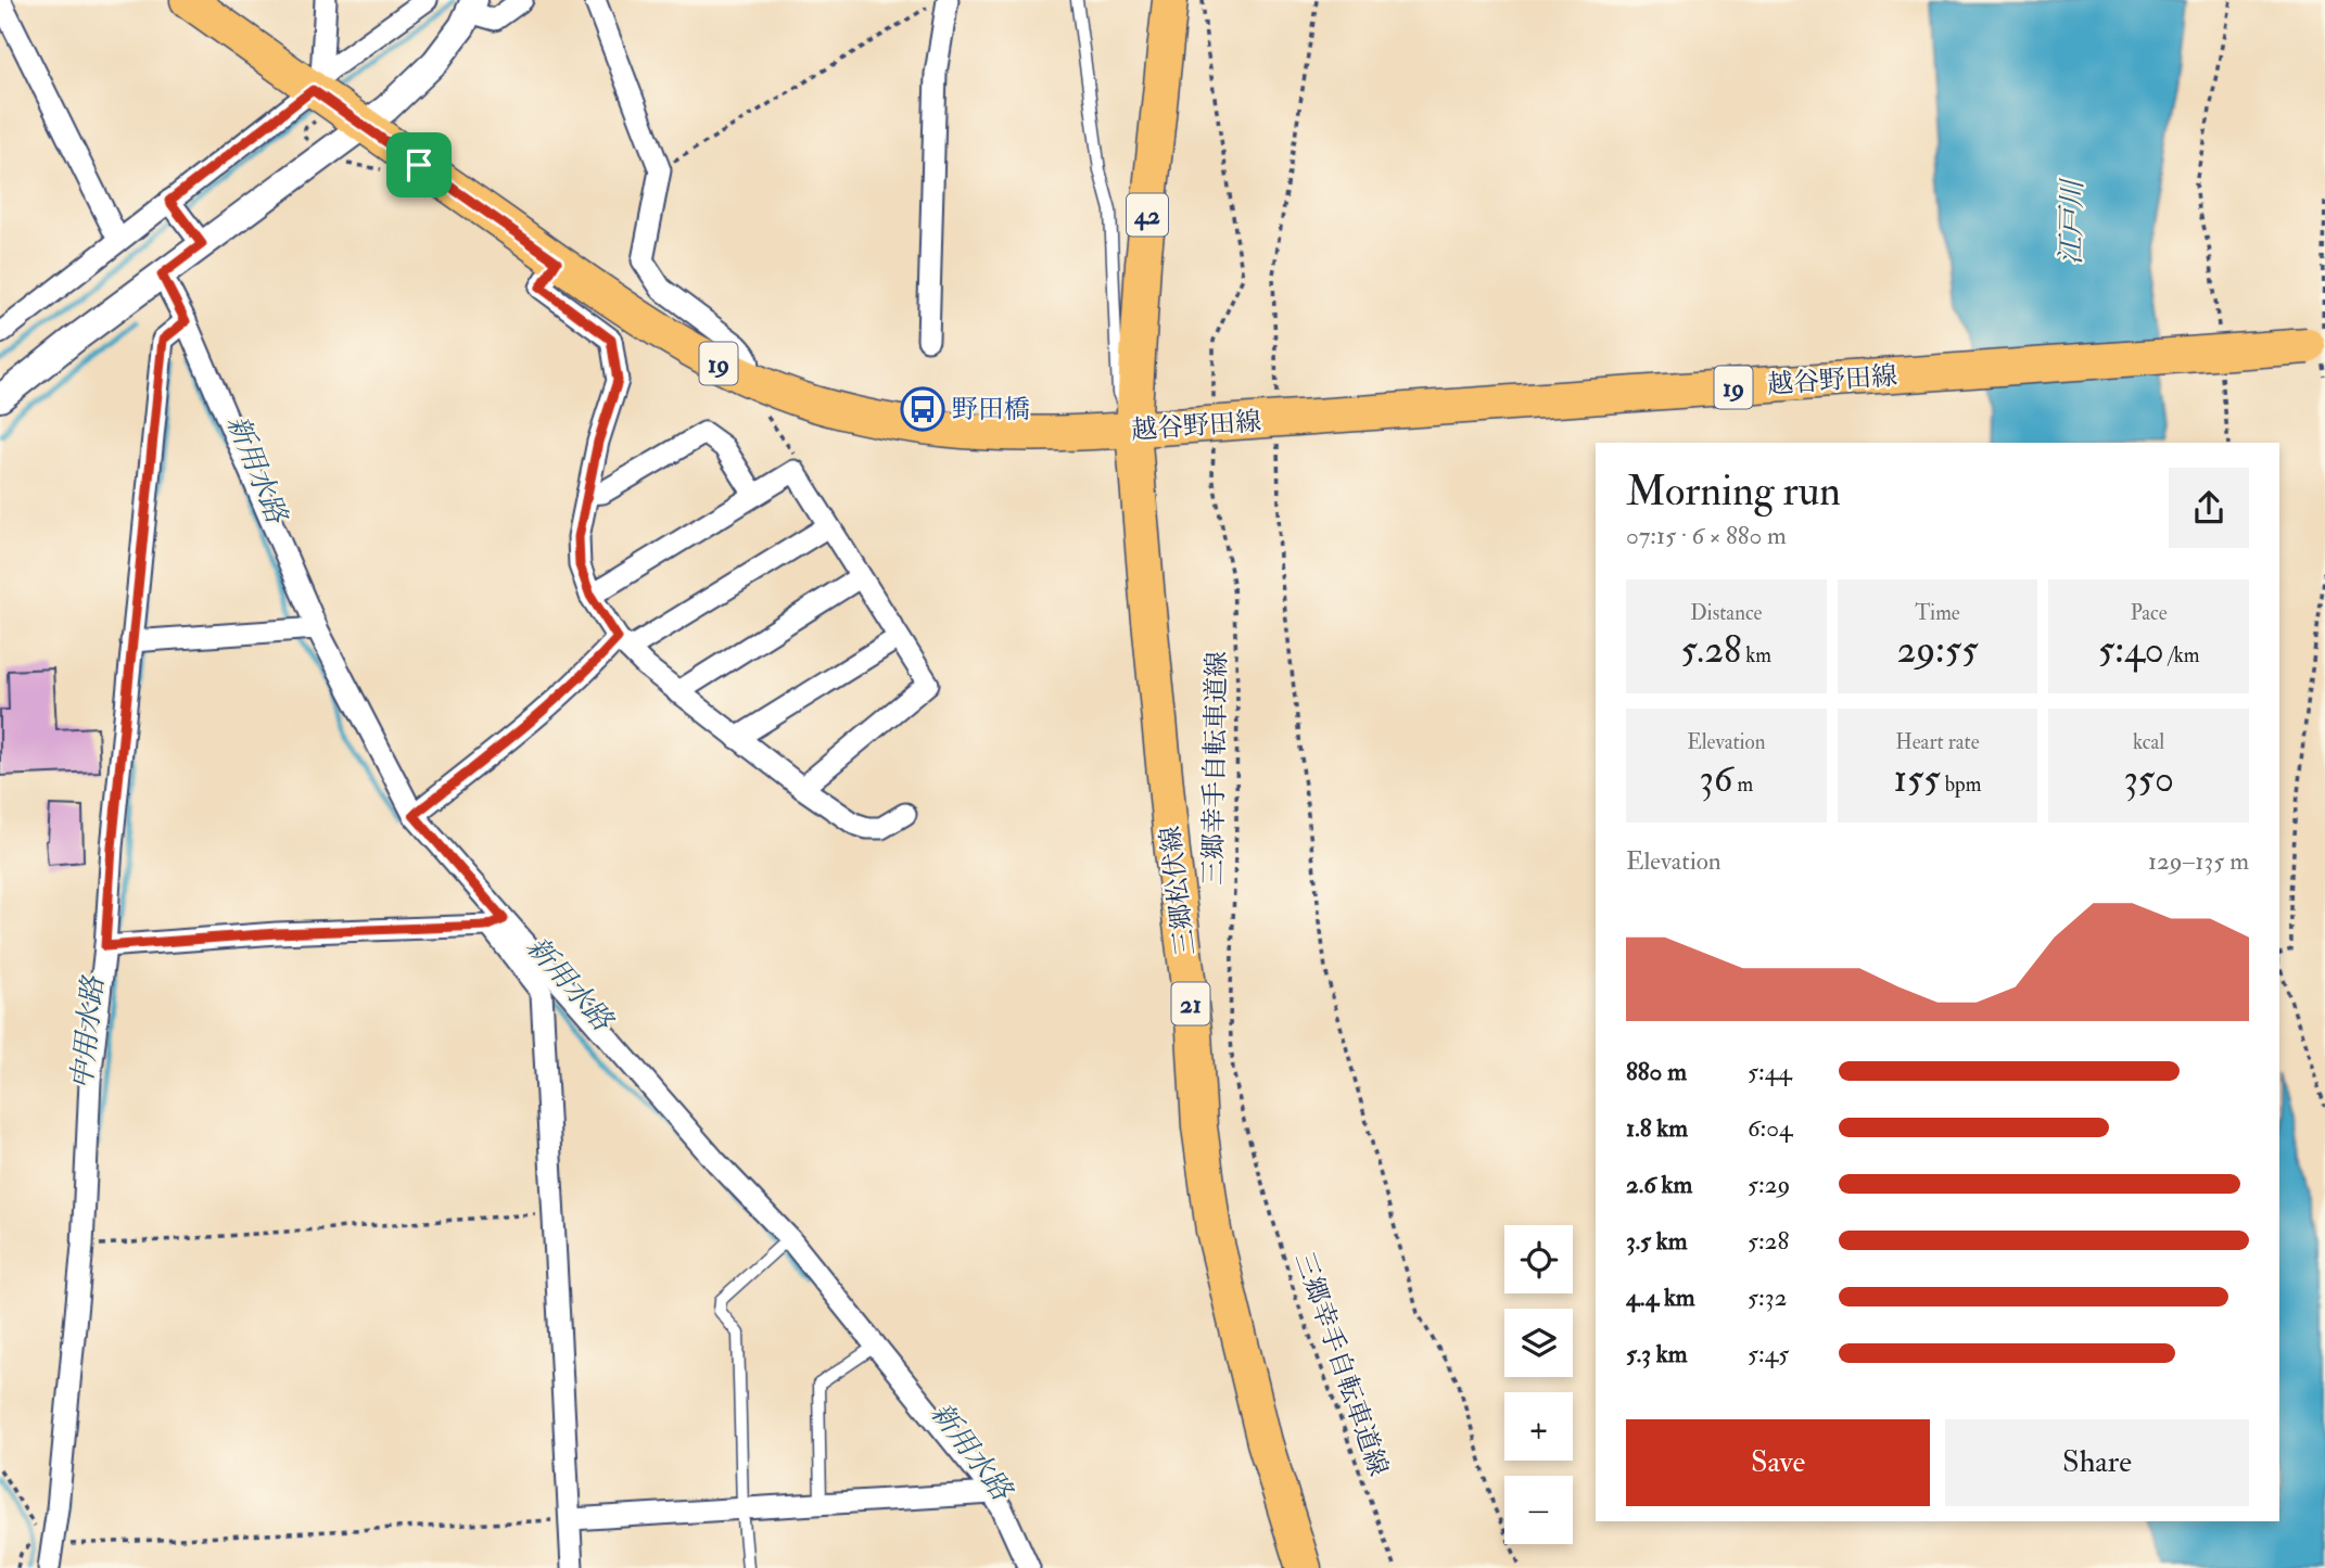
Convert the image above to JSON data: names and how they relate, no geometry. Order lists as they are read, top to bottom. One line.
{"streets":{"main road":["42","19","越谷野田線","三郷松伏線","21"],"path":["三郷幸手自転車道線"]},"crossings":[["42","越谷野田線"],["42","三郷松伏線"],["越谷野田線","三郷松伏線"]],"water":["江戸川","新用水路","中用水路"],"places":{"bus stop":["野田橋"]},"page":{"heading":["Morning run","07:15 · 6 × 880 m"],"stats":[["Distance","5.28 km"],["Time","29:55"],["Pace","5:40 /km"],["Elevation","36 m"],["Heart rate","155 bpm"],["kcal","350"]],"chart":["Elevation","129–135 m"],"list":[{"name":"880 m","note":"5:44"},{"name":"1.8 km","note":"6:04"},{"name":"2.6 km","note":"5:29"},{"name":"3.5 km","note":"5:28"},{"name":"4.4 km","note":"5:32"},{"name":"5.3 km","note":"5:45"}],"map_buttons":["+","−"],"buttons":["Save","Share"]}}
